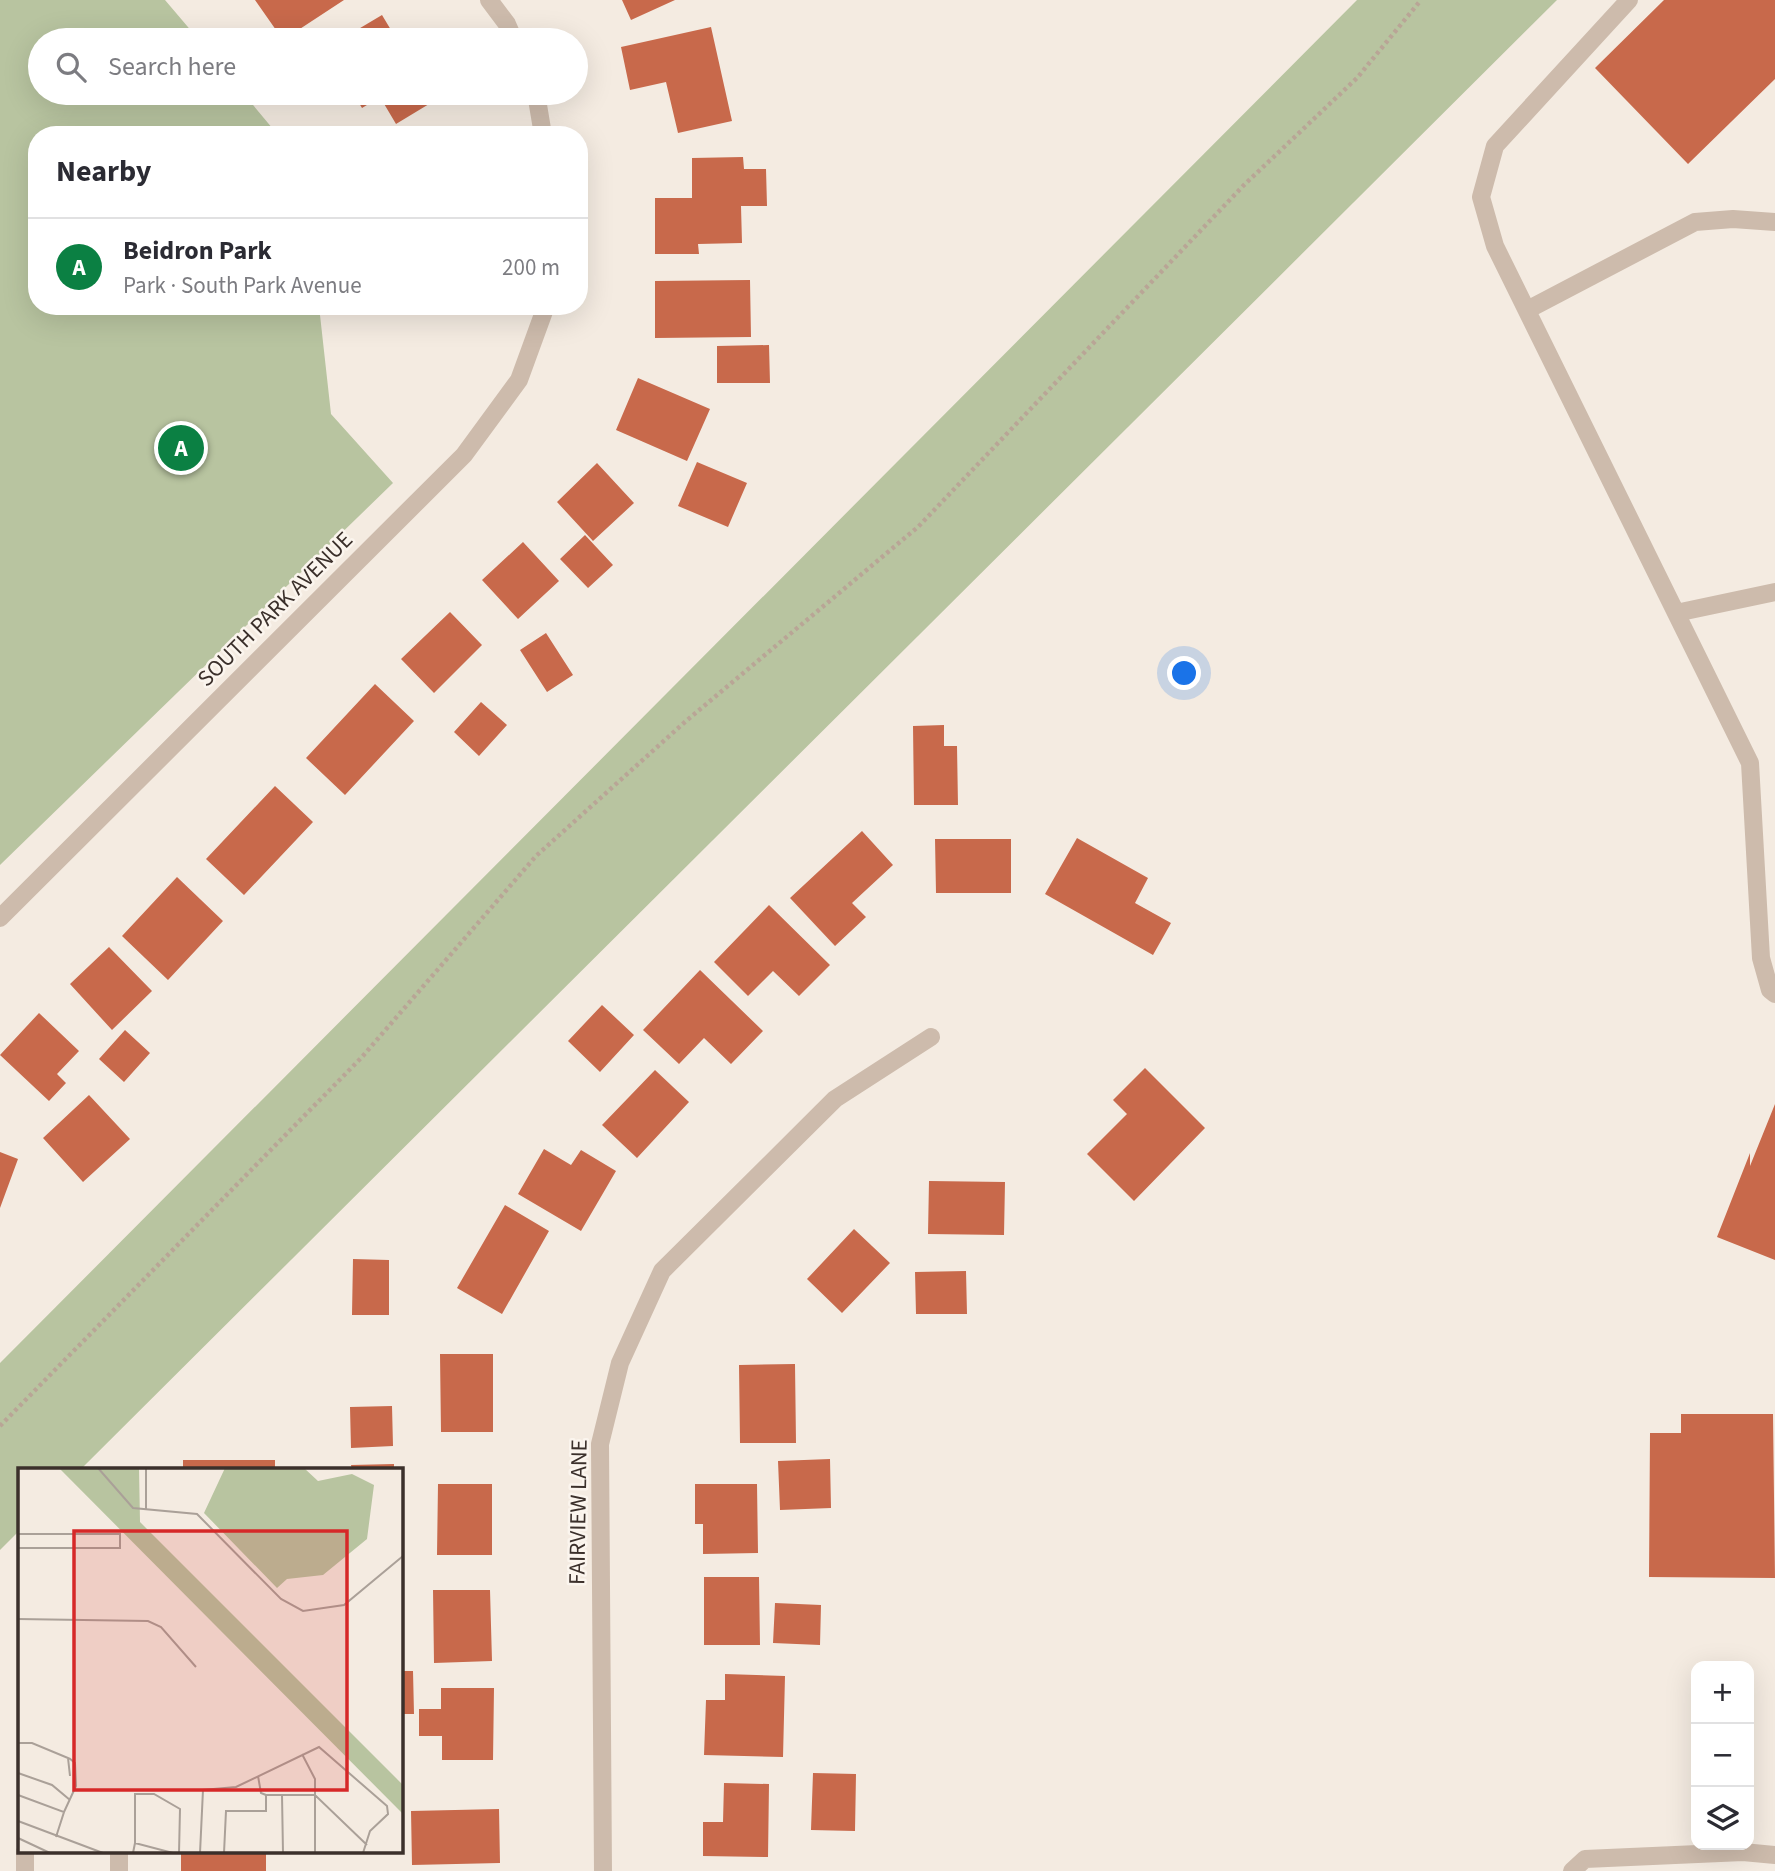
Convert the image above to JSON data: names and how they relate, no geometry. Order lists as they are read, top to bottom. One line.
{"streets":{"street":["SOUTH PARK AVENUE","FAIRVIEW LANE"]},"page":{"search":"Search here","heading":"Nearby","list":[{"mark":"A","name":"Beidron Park","note":"Park · South Park Avenue","value":"200 m"}],"pins":"A","map_buttons":["+","−"]}}
